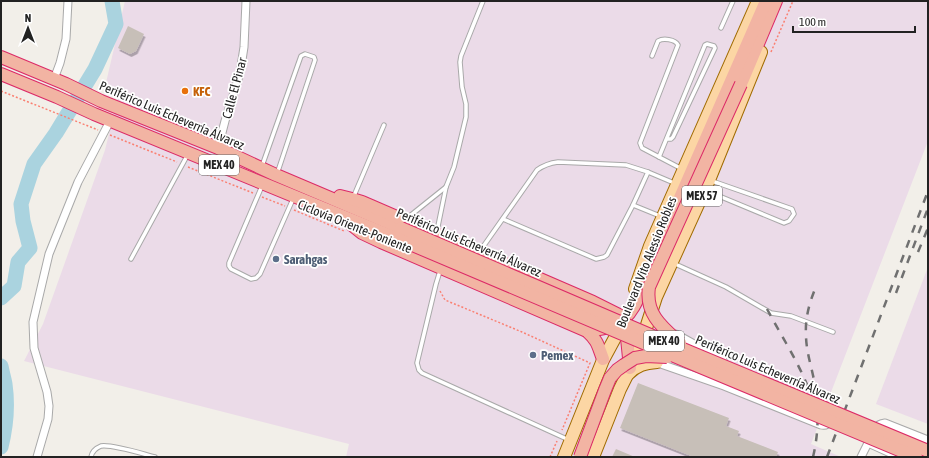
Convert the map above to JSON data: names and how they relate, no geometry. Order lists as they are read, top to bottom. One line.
{"streets":{"highway":["Periférico Luis Echeverría Álvarez","MEX 40"],"main road":["MEX 57","Boulevard Vito Alessio Robles"],"street":["Calle El Pinar"],"path":["Ciclovía Oriente-Poniente"]},"crossings":[["Calle El Pinar","Periférico Luis Echeverría Álvarez"],["Periférico Luis Echeverría Álvarez","Boulevard Vito Alessio Robles"]],"places":["KFC","Sarahgas","Pemex"],"scale_bar":"100 m","north":"top"}
